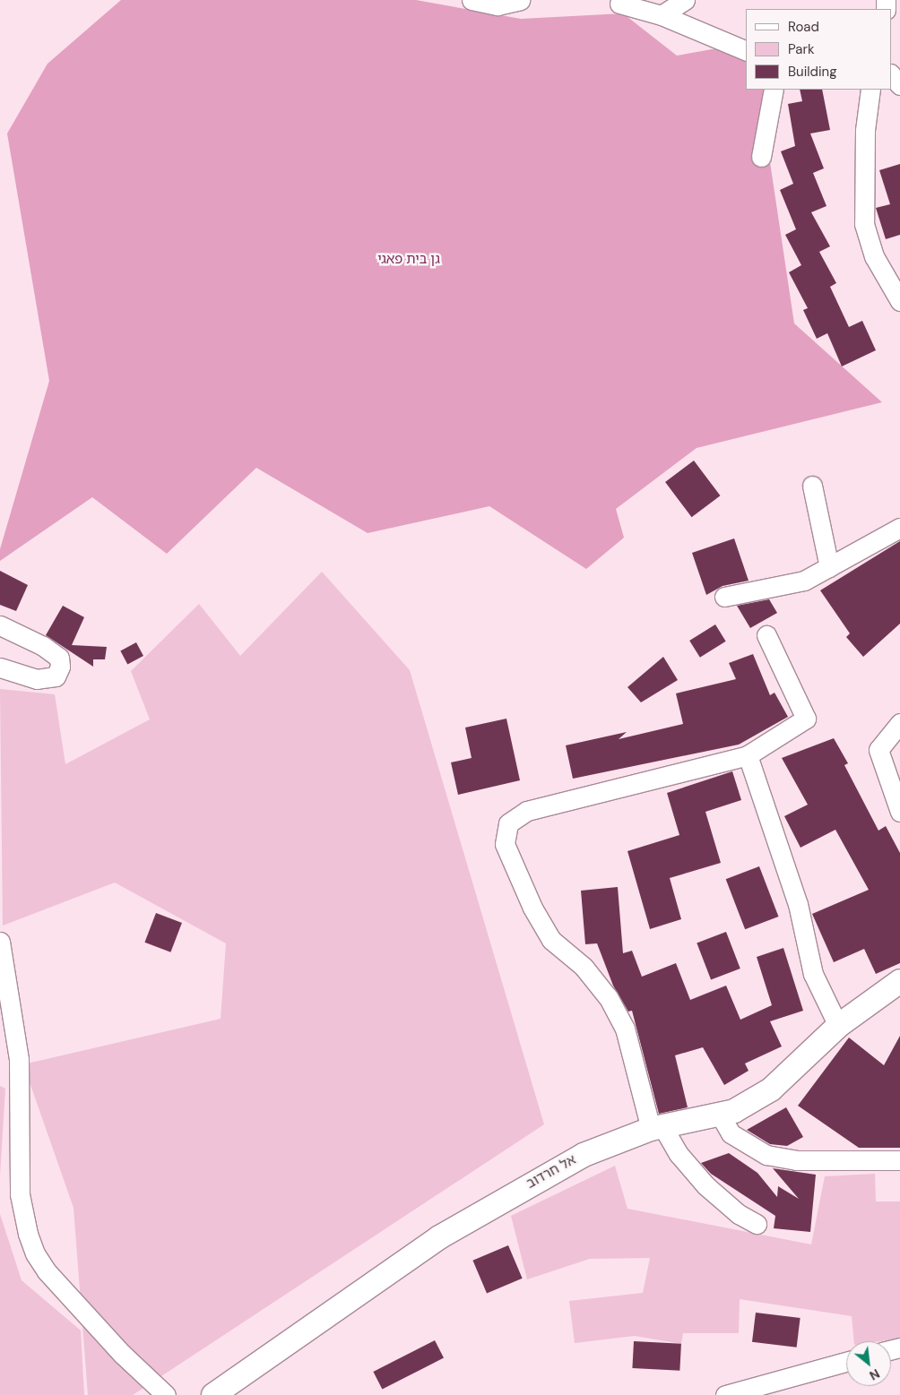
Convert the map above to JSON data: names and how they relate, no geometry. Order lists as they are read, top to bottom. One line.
{"streets":{"street":["אל חרדוב"]},"parks":["גן בית פאגי"],"legend":["Road","Park","Building"],"north":"bottom right"}
